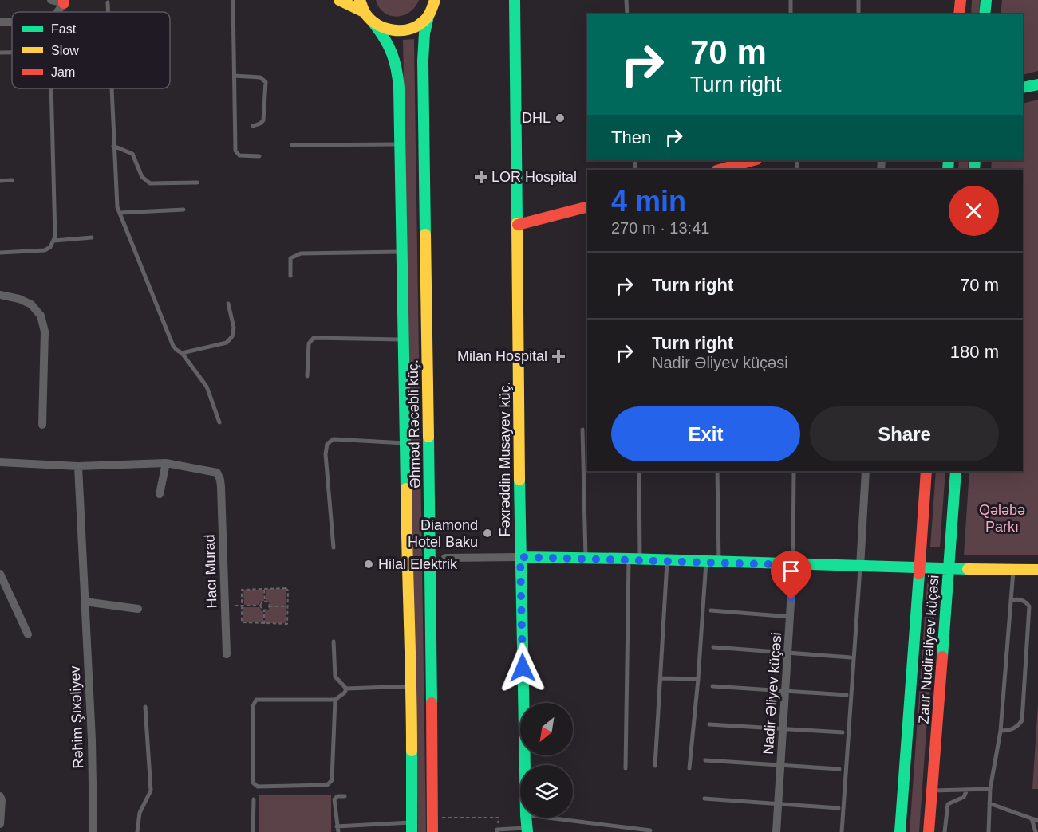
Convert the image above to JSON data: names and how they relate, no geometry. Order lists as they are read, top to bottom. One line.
{"streets":{"street":["Əhməd Rəcəbli küç.","Fəxrəddin Musayev küç.","Hacı Murad","Zaur Nudirəliyev küçəsi","Nadir Əliyev küçəsi","Rəhim Şıxəliyev"]},"parks":["Qələbə Parkı"],"places":{"other":["DHL","Diamond Hotel Baku","Hilal Elektrik"],"health":["LOR Hospital","Milan Hospital"]},"legend":["Fast","Slow","Jam"],"north":"bottom left","page":{"turn":["70 m","Turn right"],"then":"Then","heading":["4 min","270 m · 13:41"],"list":[{"name":"Turn right","value":"70 m"},{"name":"Turn right","note":"Nadir Əliyev küçəsi","value":"180 m"}],"buttons":["Exit","Share"]}}
